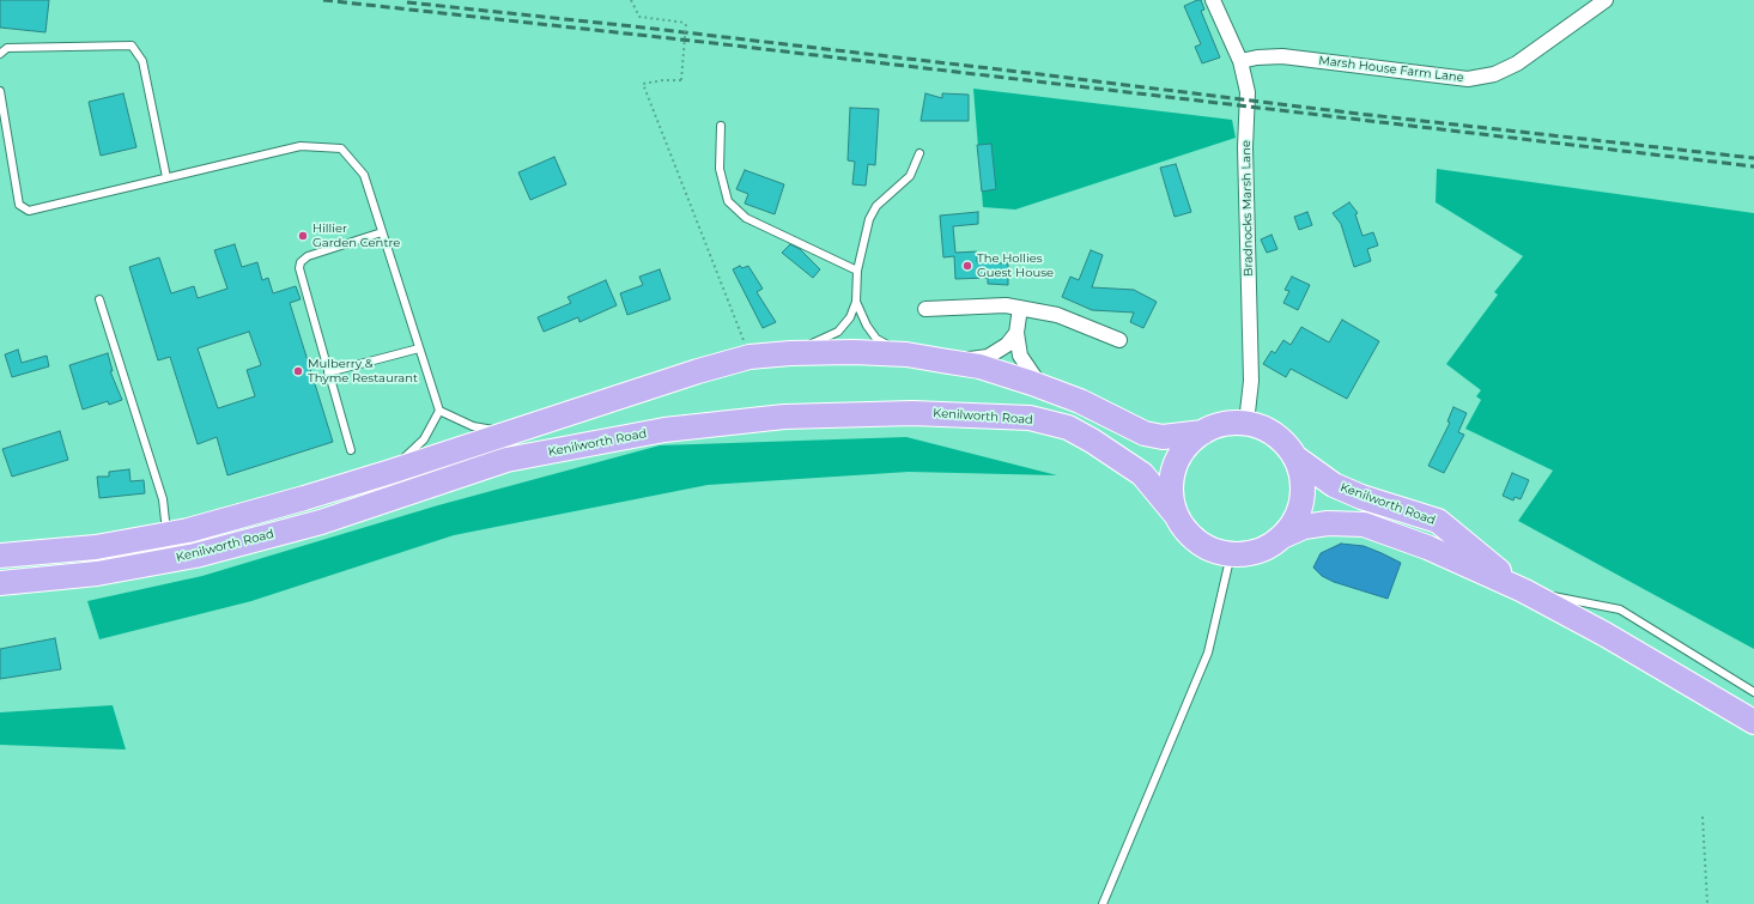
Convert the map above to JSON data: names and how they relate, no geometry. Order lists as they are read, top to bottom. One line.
{"streets":{"highway":["Kenilworth Road"],"street":["Marsh House Farm Lane","Bradnocks Marsh Lane"]},"crossings":[["Marsh House Farm Lane","Bradnocks Marsh Lane"],["Bradnocks Marsh Lane","Kenilworth Road"]],"places":["Hillier Garden Centre","The Hollies Guest House","Mulberry & Thyme Restaurant"]}
